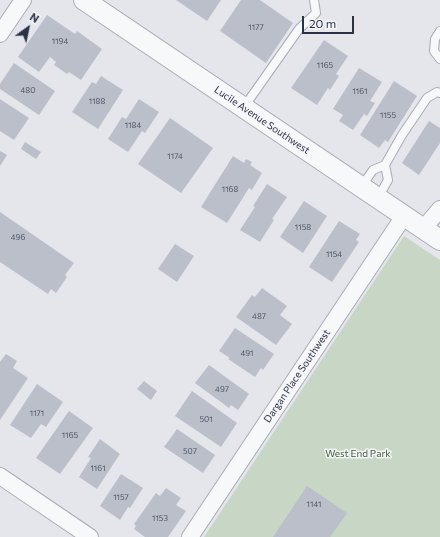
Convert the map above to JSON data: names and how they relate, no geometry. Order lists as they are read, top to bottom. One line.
{"streets":{"street":["Lucile Avenue Southwest","Dargan Place Southwest"]},"crossings":[["Lucile Avenue Southwest","Dargan Place Southwest"]],"parks":["West End Park"],"house_numbers":["1177","1194","1165","480","1161","1188","1155","1184","1174","1168","1158","496","1154","487","491","497","1171","501","1165","507","1161","1157","1141","1153"],"scale_bar":"20 m","north":"top right"}
